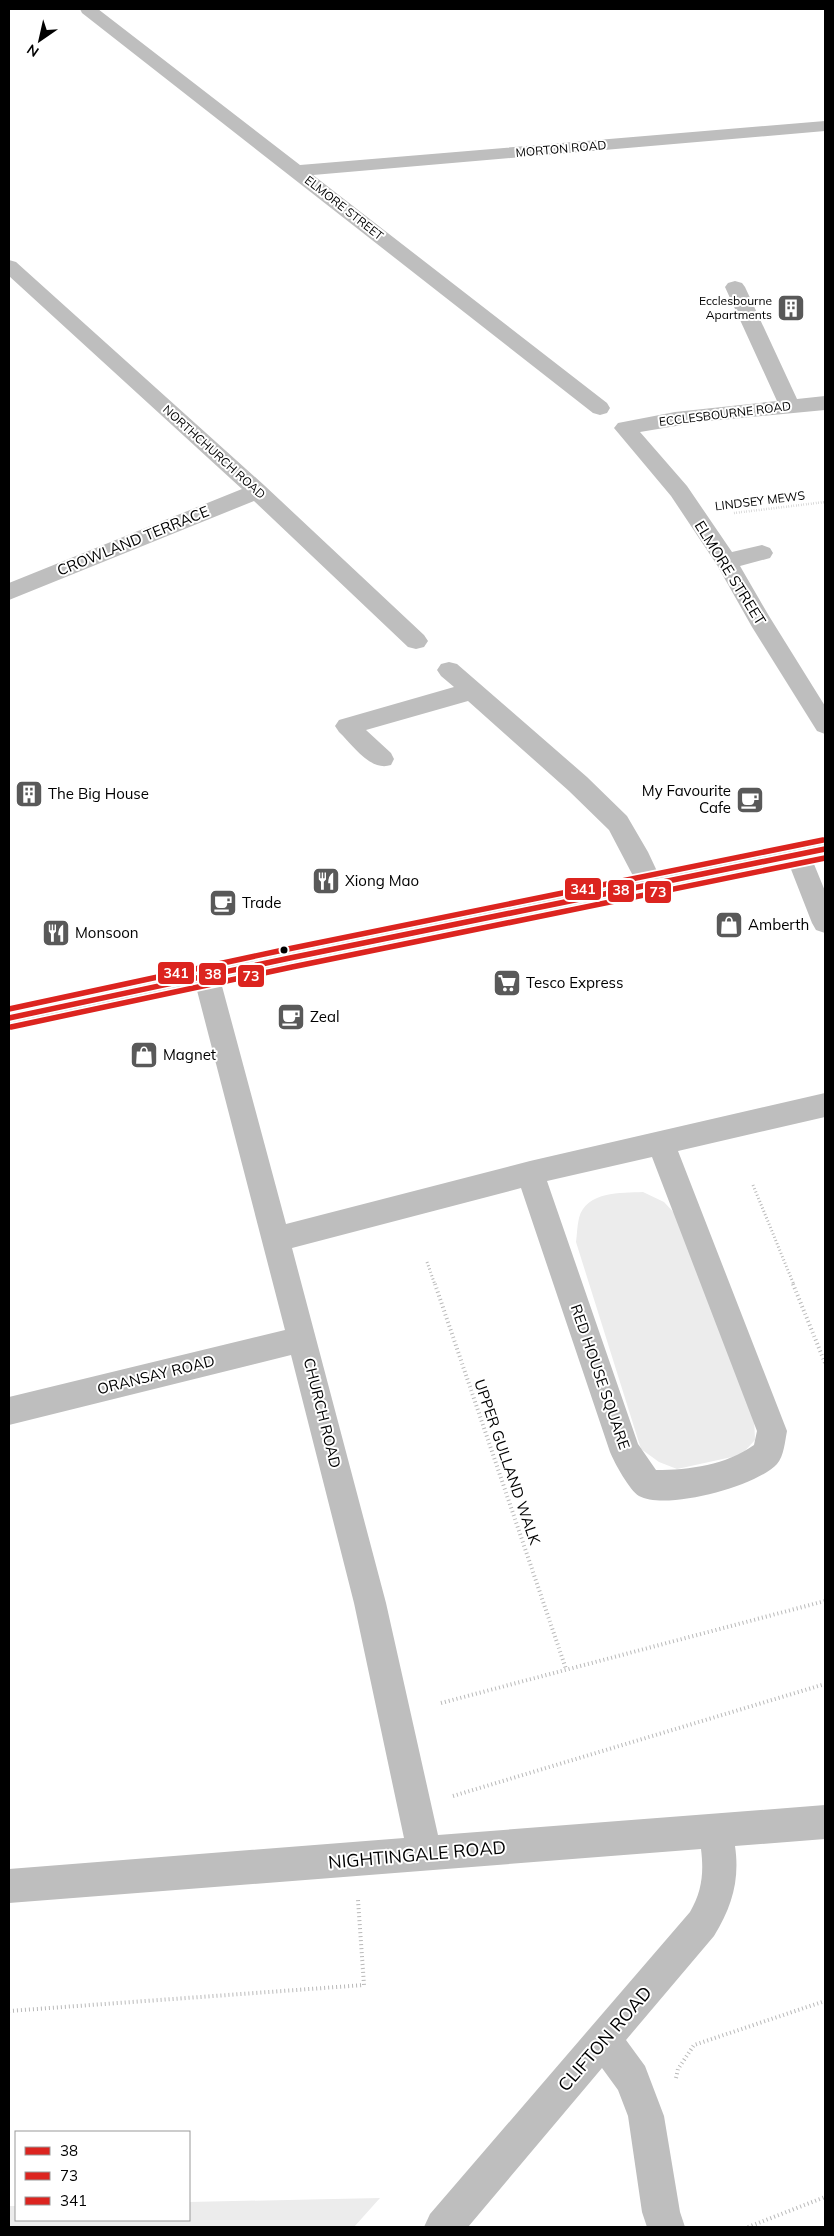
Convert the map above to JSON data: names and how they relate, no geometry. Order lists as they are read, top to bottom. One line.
{"streets":{"street":["MORTON ROAD","ELMORE STREET","ECCLESBOURNE ROAD","NORTHCHURCH ROAD","CROWLAND TERRACE","ORANSAY ROAD","RED HOUSE SQUARE","CHURCH ROAD","NIGHTINGALE ROAD","CLIFTON ROAD"],"path":["LINDSEY MEWS","UPPER GULLAND WALK"]},"crossings":[["MORTON ROAD","ELMORE STREET"],["ELMORE STREET","ECCLESBOURNE ROAD"],["ELMORE STREET","LINDSEY MEWS"],["NORTHCHURCH ROAD","CROWLAND TERRACE"],["ORANSAY ROAD","CHURCH ROAD"],["CHURCH ROAD","NIGHTINGALE ROAD"],["NIGHTINGALE ROAD","CLIFTON ROAD"]],"places":{"building":["Ecclesbourne Apartments","The Big House"],"cafe":["My Favourite Cafe","Trade","Zeal"],"restaurant":["Xiong Mao","Monsoon"],"shop":["Amberth","Magnet"],"supermarket":["Tesco Express"]},"lines":["transit line 341","transit line 38","transit line 73"],"legend":["38","73","341"],"north":"bottom left"}
